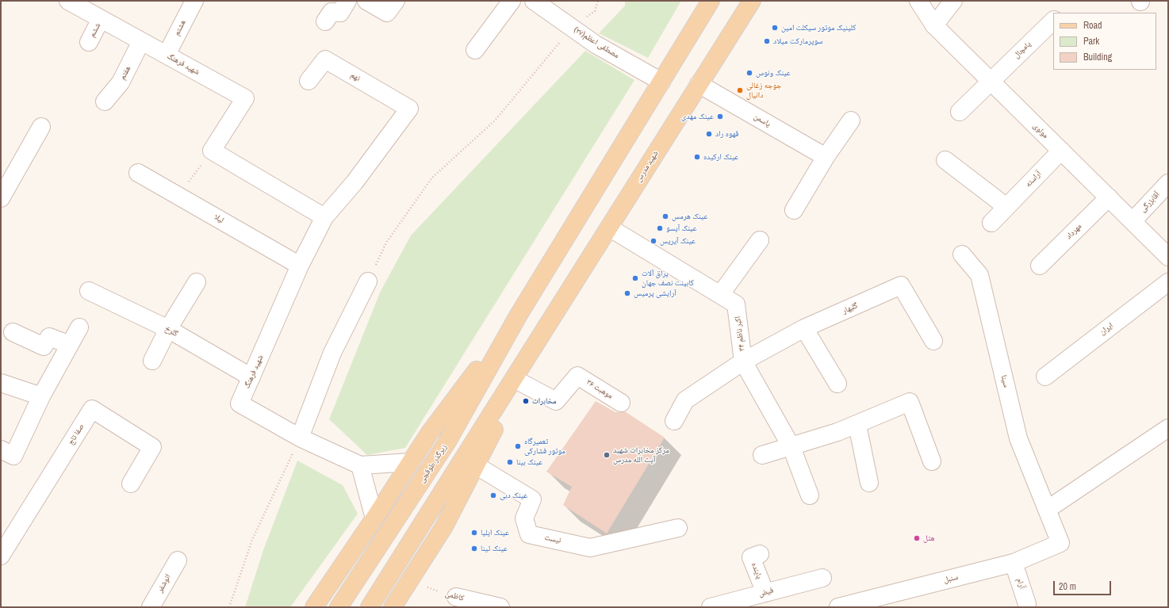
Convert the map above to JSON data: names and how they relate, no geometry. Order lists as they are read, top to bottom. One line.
{"streets":{"main road":["شهید مدرس","زیرگذر طوقچی"],"street":["هشتم","ششم","مصطفی اعظم(۲۷)","پامچال","شهید فرهنگ","هفتم","نهم","یاسمن","مولوی","آراسته","آقابزرگی","لیلا","مهرداد","گلبهار","ایران","گلرخ","۳۴ اکبر ناظم","سینا","۳۶ موهبت","صفا تاج","نیست","پاینده","سنبل","انوشفر","آرام","فیض","کاظمی"]},"crossings":[["هشتم","شهید فرهنگ"],["ششم","شهید فرهنگ"],["پامچال","مولوی"],["شهید فرهنگ","هفتم"],["شهید فرهنگ","نهم"],["شهید فرهنگ","لیلا"],["شهید فرهنگ","گلرخ"],["یاسمن","شهید مدرس"],["مولوی","آراسته"],["مولوی","آقابزرگی"],["مولوی","مهرداد"],["شهید مدرس","۳۴ اکبر ناظم"],["گلبهار","۳۴ اکبر ناظم"],["سینا","سنبل"],["پاینده","فیض"],["سنبل","آرام"]],"places":["کلینیک موتور سیکلت امین","سوپرمارکت میلاد","عینک ونوس","جوجه زغالی دانیال","عینک مهدی","قهوه راد","عینک ارکیده","عینک هرمس","عینک آیسو","عینک آیریس","یراق آلات کابینت نصف جهان","آرایشی پرمیس","مخابرات","تعمیرگاه موتور فشارکی","مرکز مخابرات شهید آیت الله مدرس","عینک بینا","عینک دبی","عینک ایلیا","هتل","عینک تینا"],"legend":["Road","Park","Building"],"scale_bar":"20 m"}
